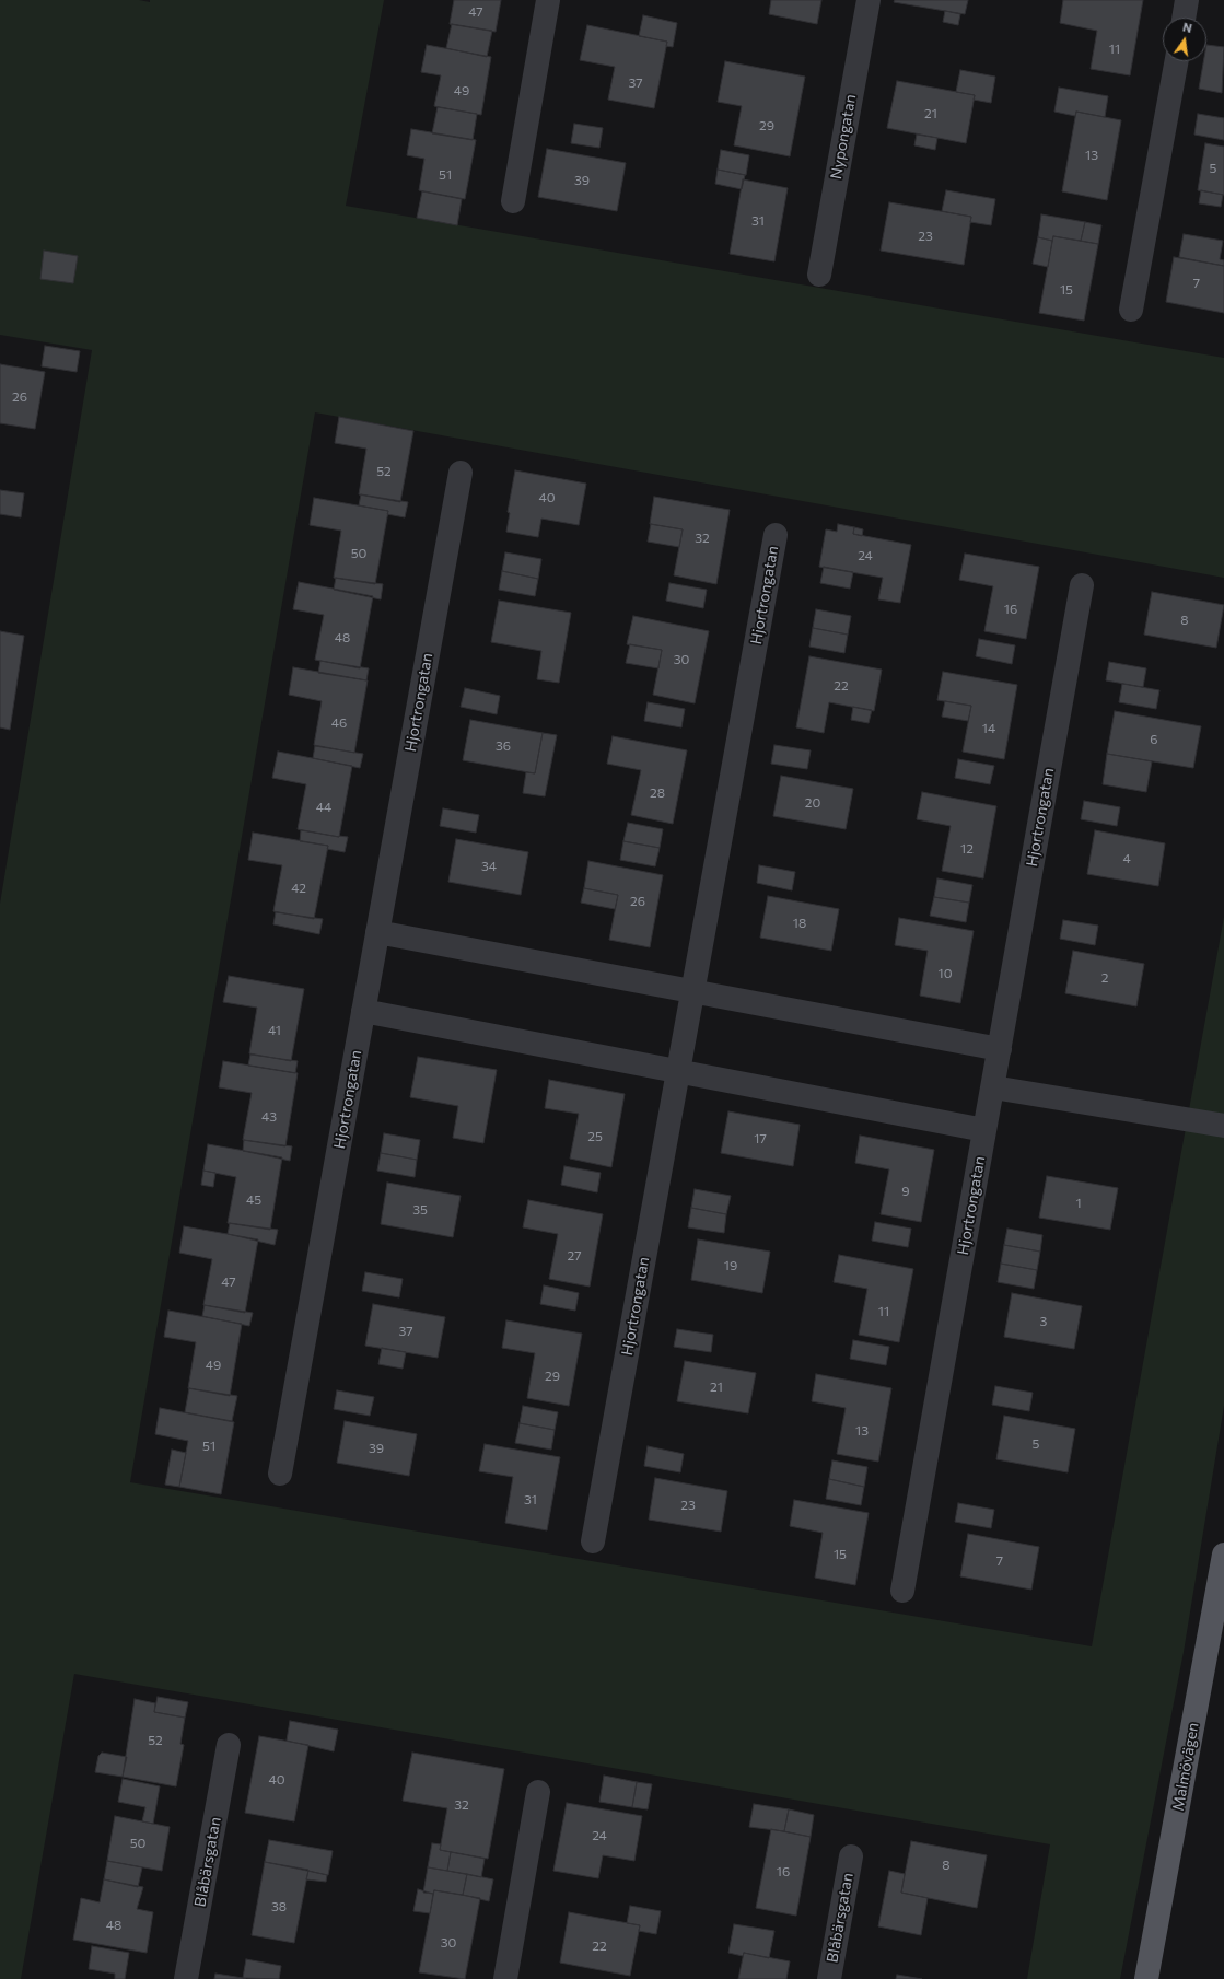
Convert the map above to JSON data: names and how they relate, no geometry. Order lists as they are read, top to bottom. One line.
{"streets":{"main road":["Malmövägen"],"street":["Nypongatan","Hjortrongatan","Blåbärsgatan"]},"house_numbers":["47","11","37","49","21","29","13","5","51","39","31","23","7","15","26","52","40","32","50","24","16","8","48","30","22","46","14","6","36","28","20","44","12","4","34","42","26","18","10","2","41","43","25","17","9","45","1","35","27","19","47","11","3","37","49","29","21","13","5","51","39","31","23","15","7","52","40","32","24","50","8","16","38","48","30","22"],"north":"top"}
